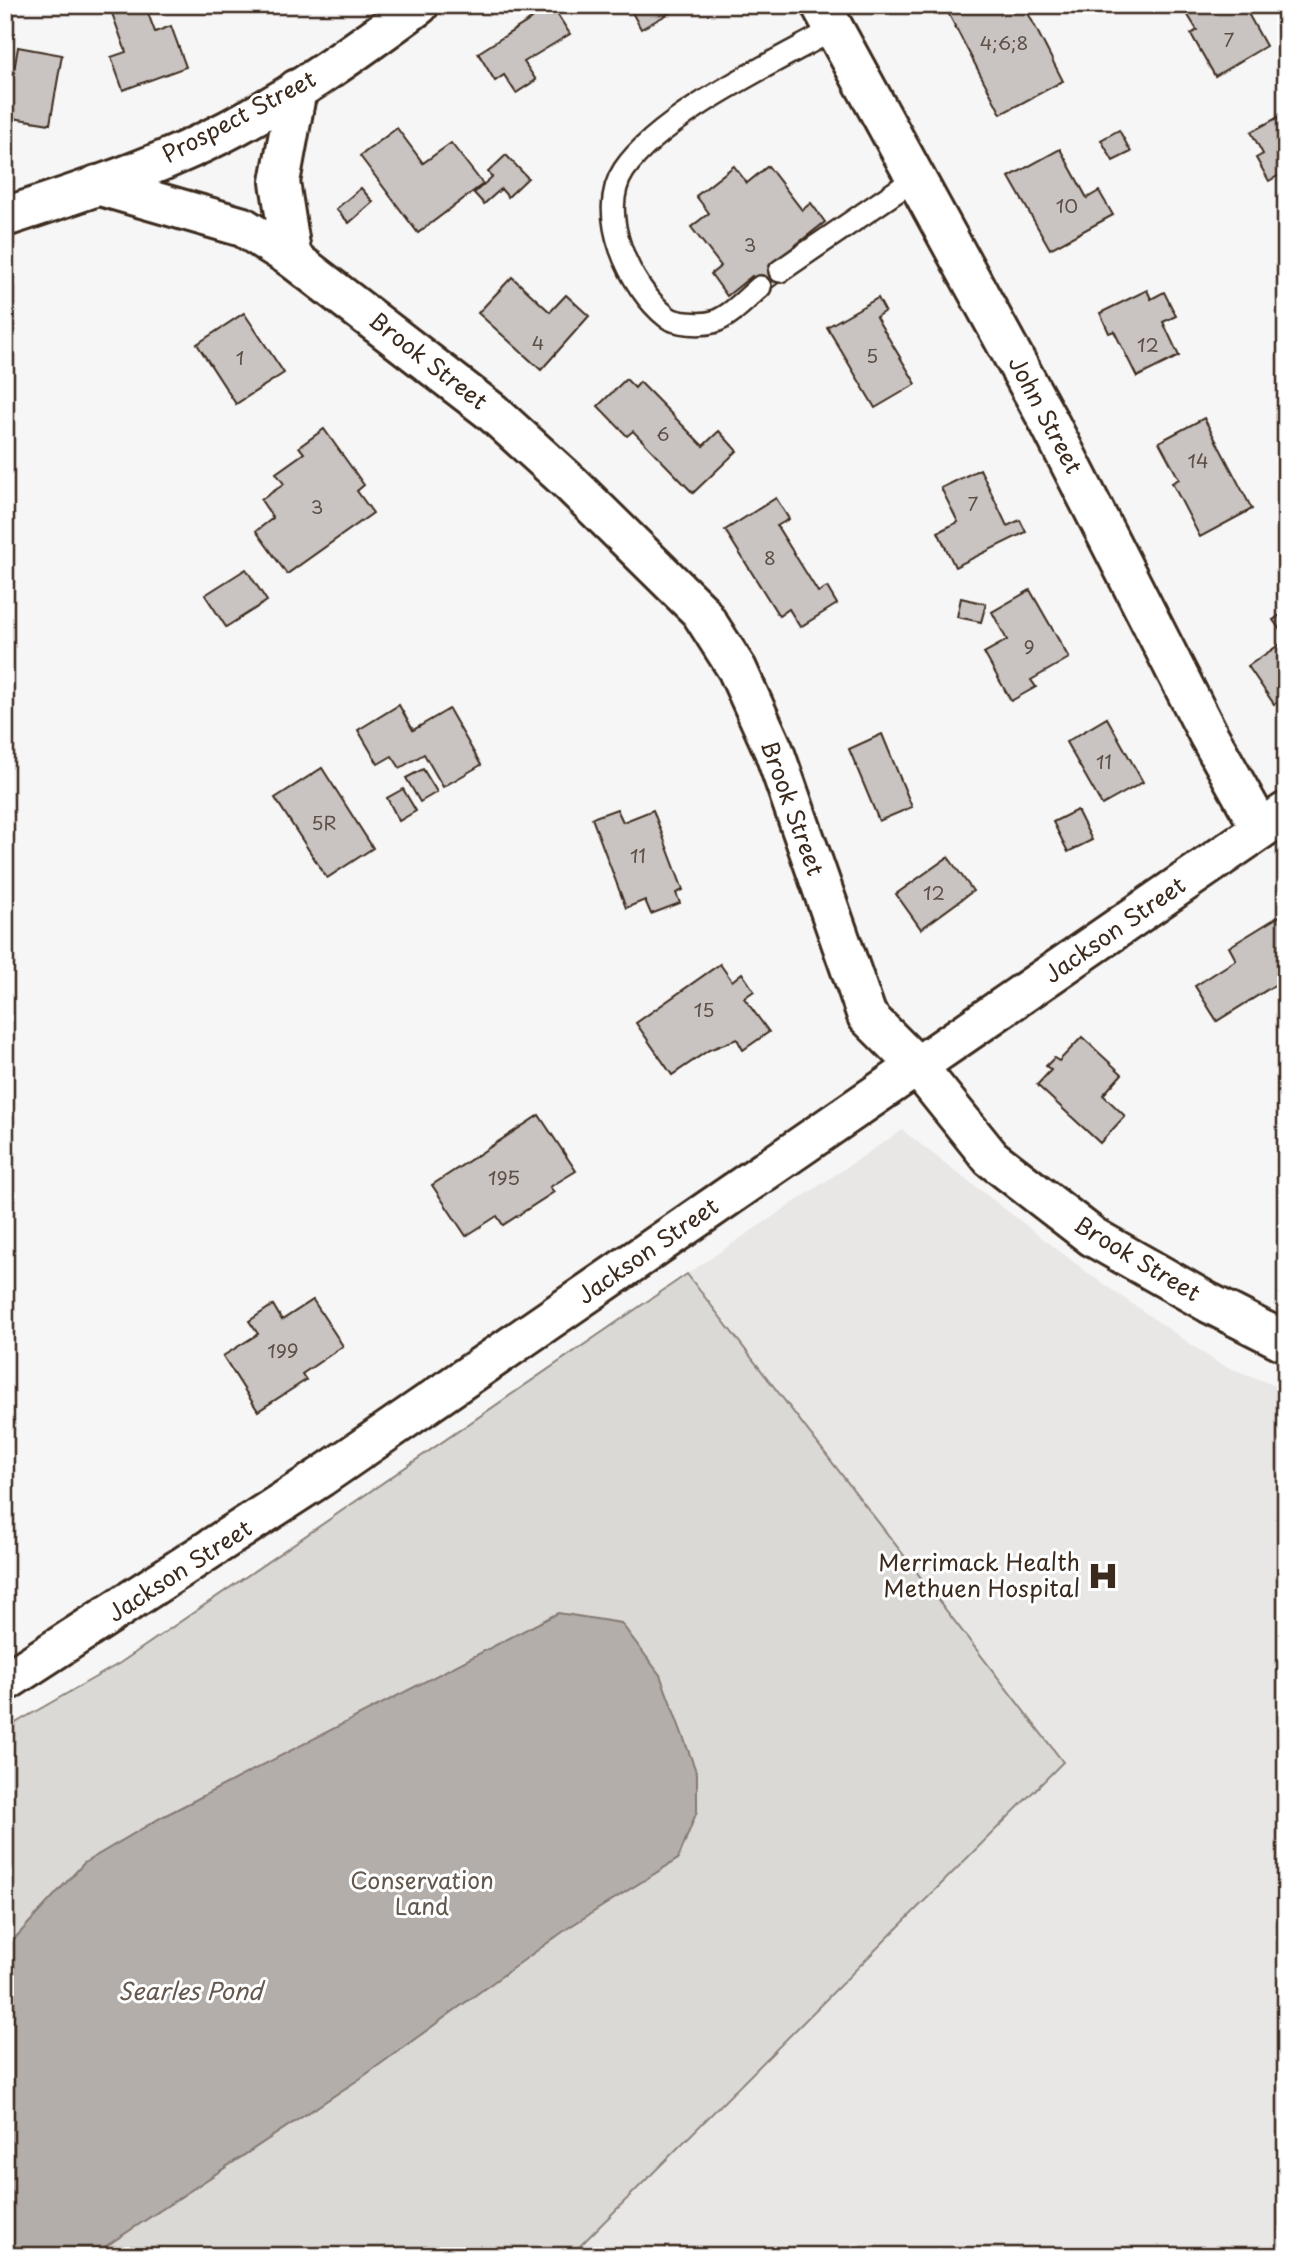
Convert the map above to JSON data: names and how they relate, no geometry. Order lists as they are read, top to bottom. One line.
{"streets":{"street":["Prospect Street","Brook Street","John Street","Jackson Street"]},"crossings":[["Prospect Street","Brook Street"],["Brook Street","Jackson Street"],["John Street","Jackson Street"]],"water":["Searles Pond"],"parks":["Conservation Land"],"places":{"hospital":["Merrimack Health Methuen Hospital"]},"house_numbers":["7","4;6;8","10","3","4","12","5","1","6","14","7","3","8","9","11","5R","11","12","15","195","199"]}
